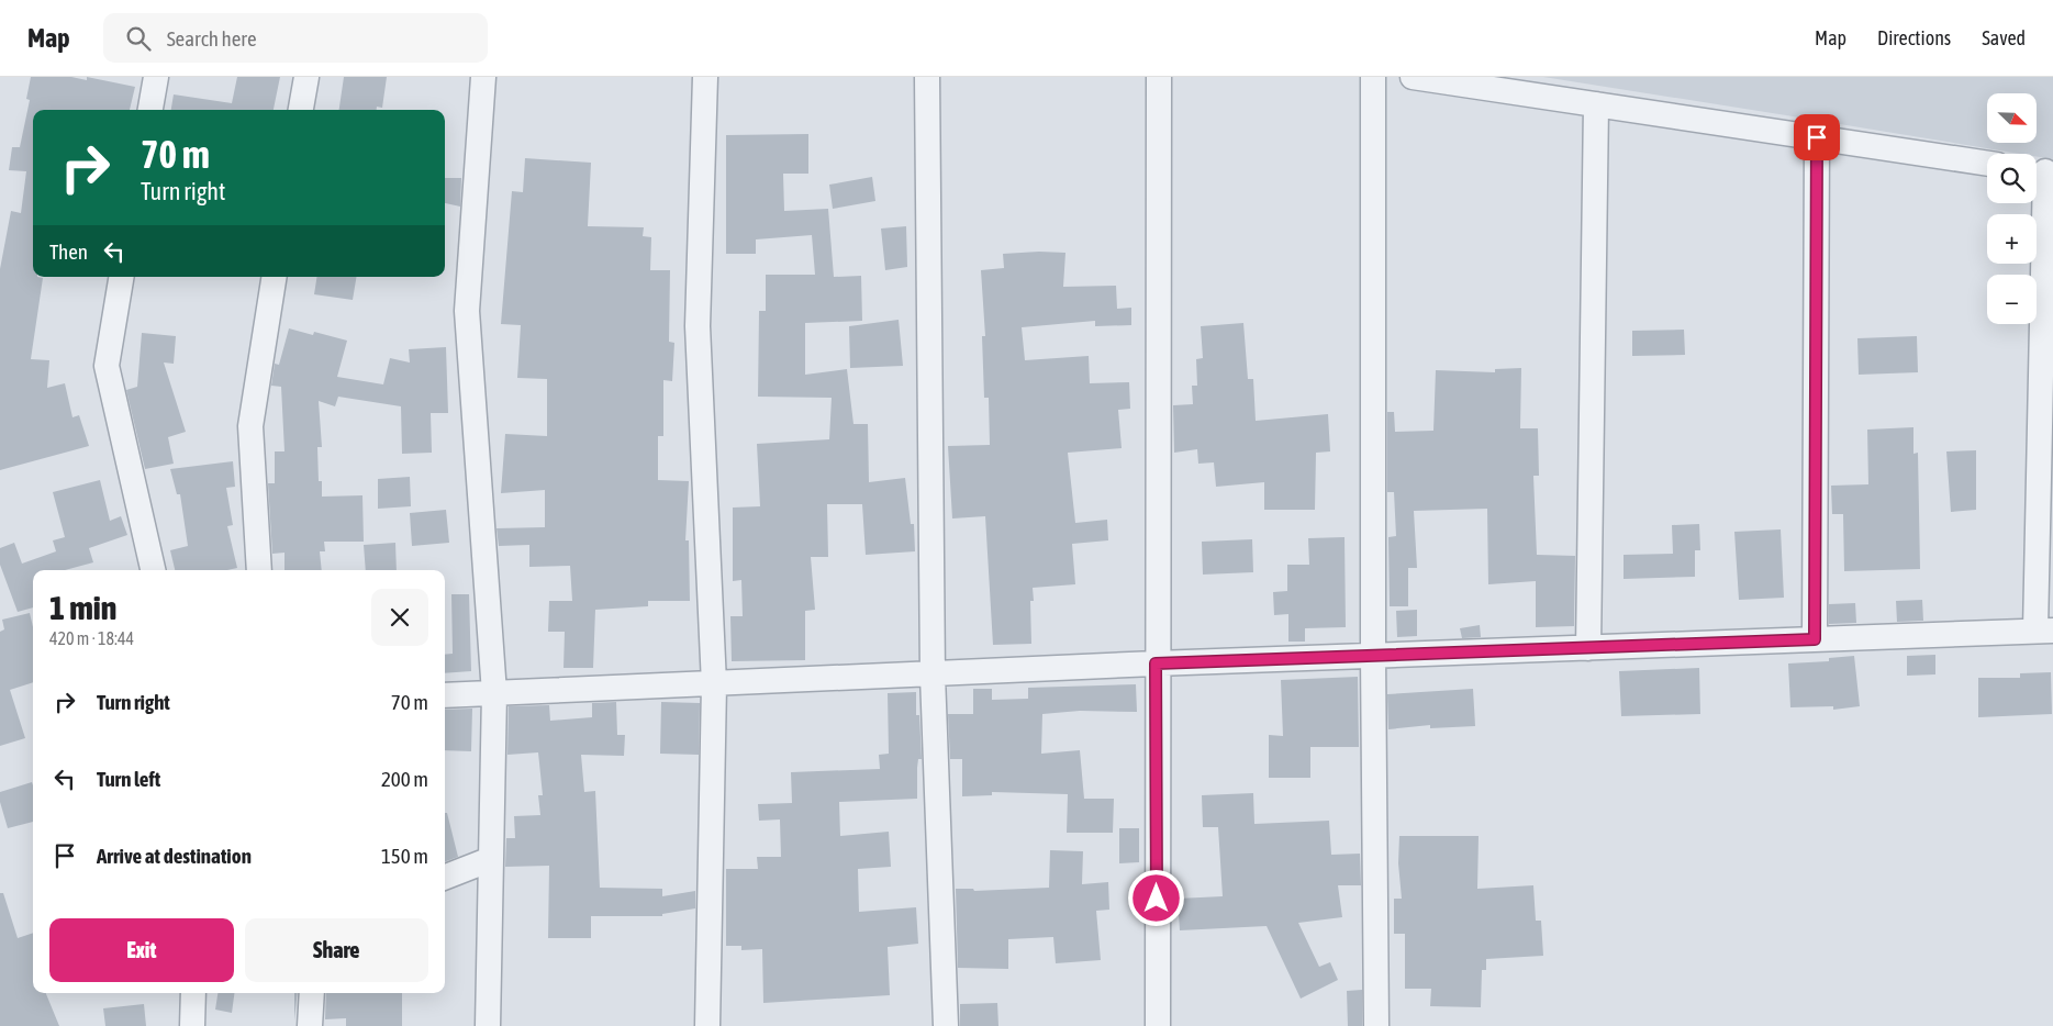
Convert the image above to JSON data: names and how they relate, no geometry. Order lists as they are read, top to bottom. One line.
{"north":"bottom right","page":{"header":"Map","search":"Search here","nav":["Map","Directions","Saved"],"map_buttons":["+","−"],"turn":["70 m","Turn right"],"then":"Then","heading":["1 min","420 m · 18:44"],"list":[{"name":"Turn right","value":"70 m"},{"name":"Turn left","value":"200 m"},{"name":"Arrive at destination","value":"150 m"}],"buttons":["Exit","Share"]}}
